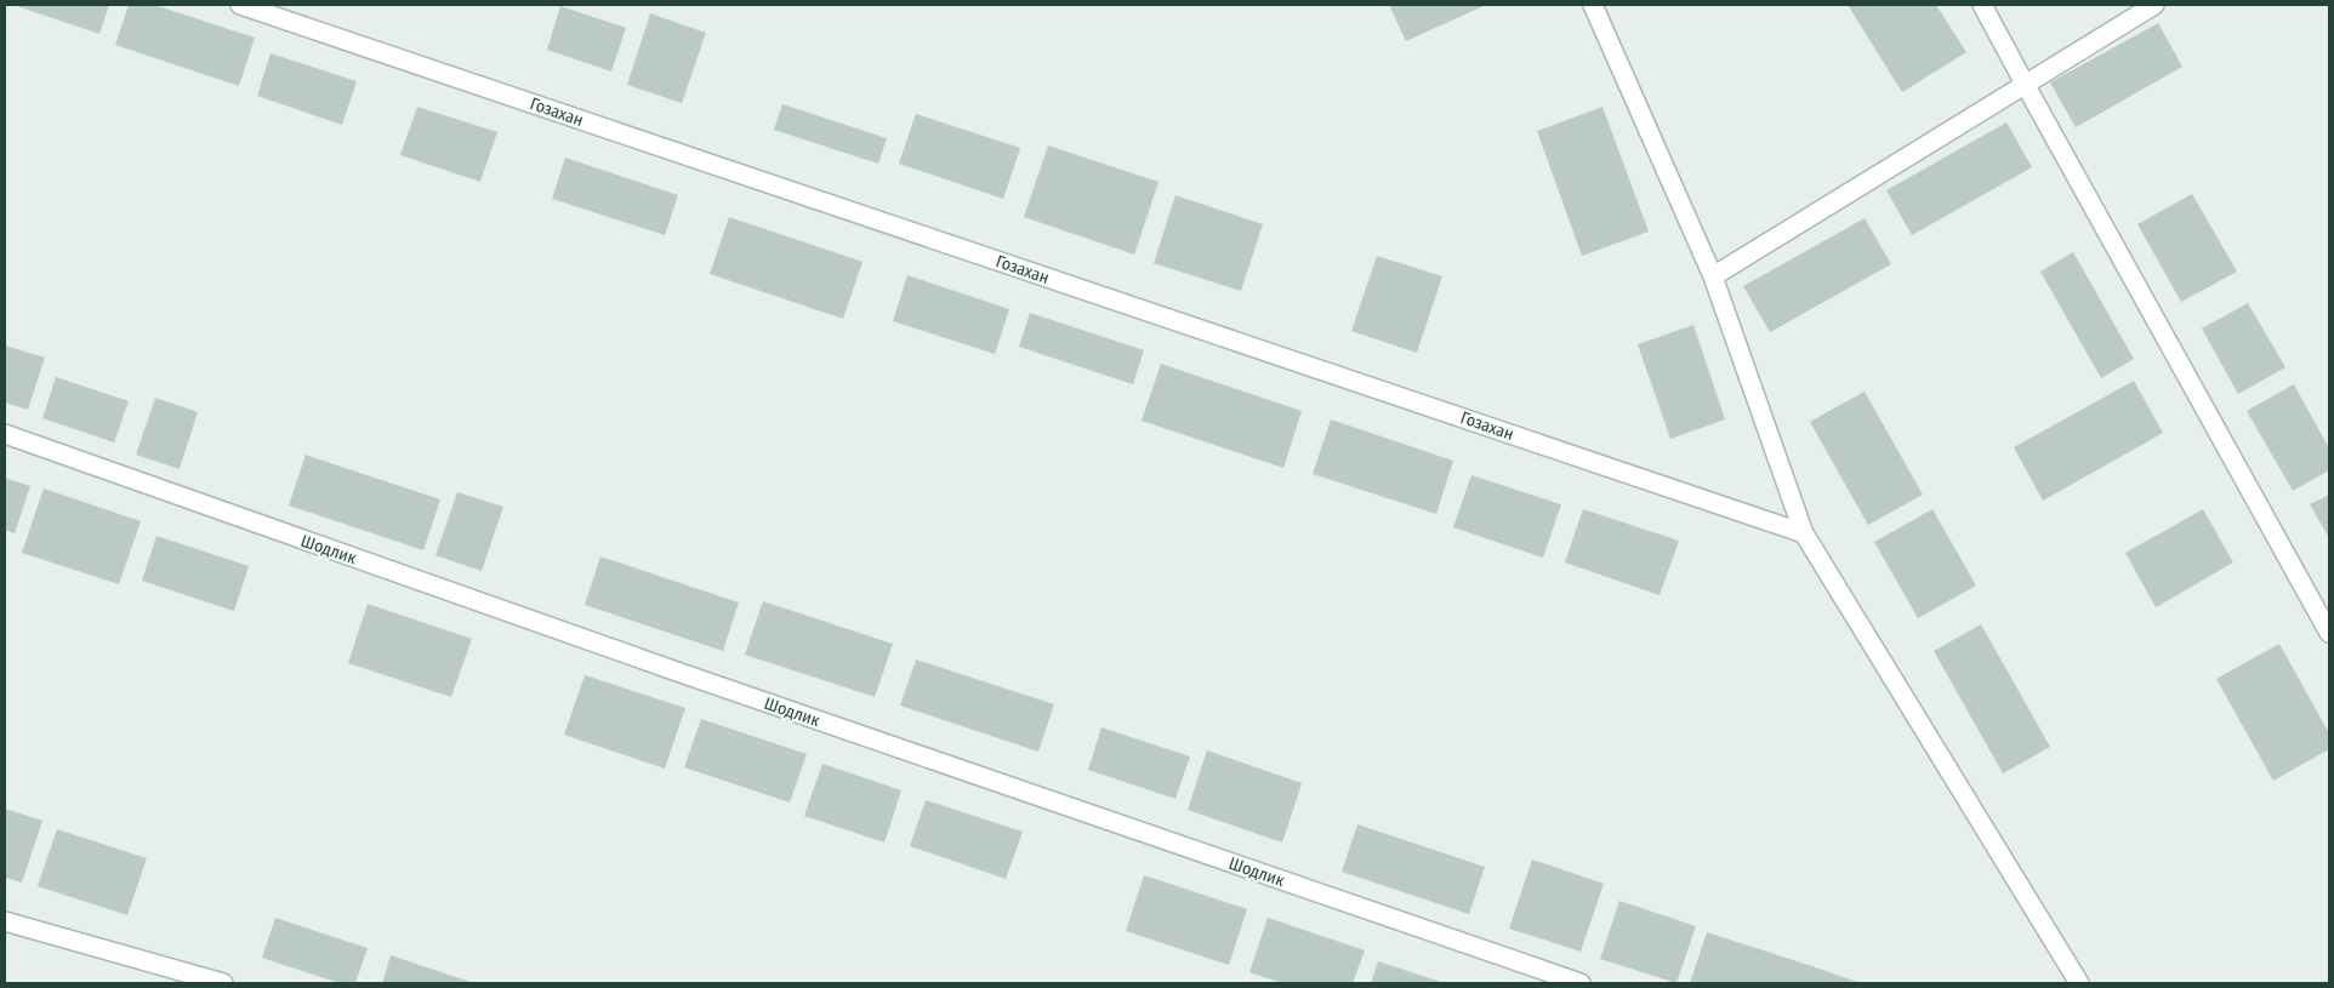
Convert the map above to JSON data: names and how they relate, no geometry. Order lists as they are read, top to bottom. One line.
{"streets":{"street":["Гозахан","Шодлик"]}}
